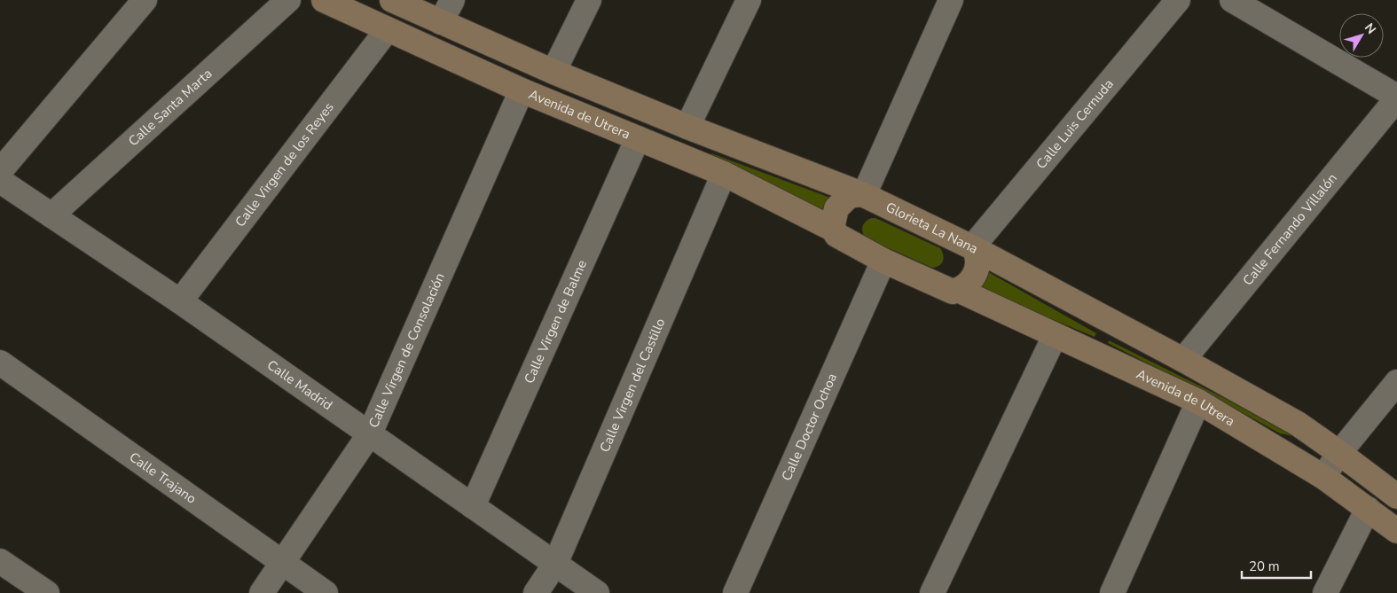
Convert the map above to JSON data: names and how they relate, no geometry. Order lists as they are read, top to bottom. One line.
{"streets":{"street":["Calle Santa Marta","Avenida de Utrera","Calle Luis Cernuda","Calle Virgen de los Reyes","Calle Fernando Villalón","Glorieta La Nana","Calle Virgen de Balme","Calle Virgen de Consolación","Calle Madrid","Calle Virgen del Castillo","Calle Doctor Ochoa","Calle Trajano"]},"crossings":[["Calle Santa Marta","Calle Madrid"],["Avenida de Utrera","Calle Virgen de los Reyes"],["Avenida de Utrera","Glorieta La Nana"],["Avenida de Utrera","Calle Virgen de Balme"],["Avenida de Utrera","Calle Virgen de Consolación"],["Avenida de Utrera","Calle Virgen del Castillo"],["Calle Luis Cernuda","Glorieta La Nana"],["Calle Virgen de los Reyes","Calle Madrid"],["Calle Virgen de Balme","Calle Madrid"],["Calle Virgen de Consolación","Calle Madrid"],["Calle Virgen de Consolación","Calle Trajano"],["Calle Madrid","Calle Virgen del Castillo"]],"scale_bar":"20 m","north":"top right"}
